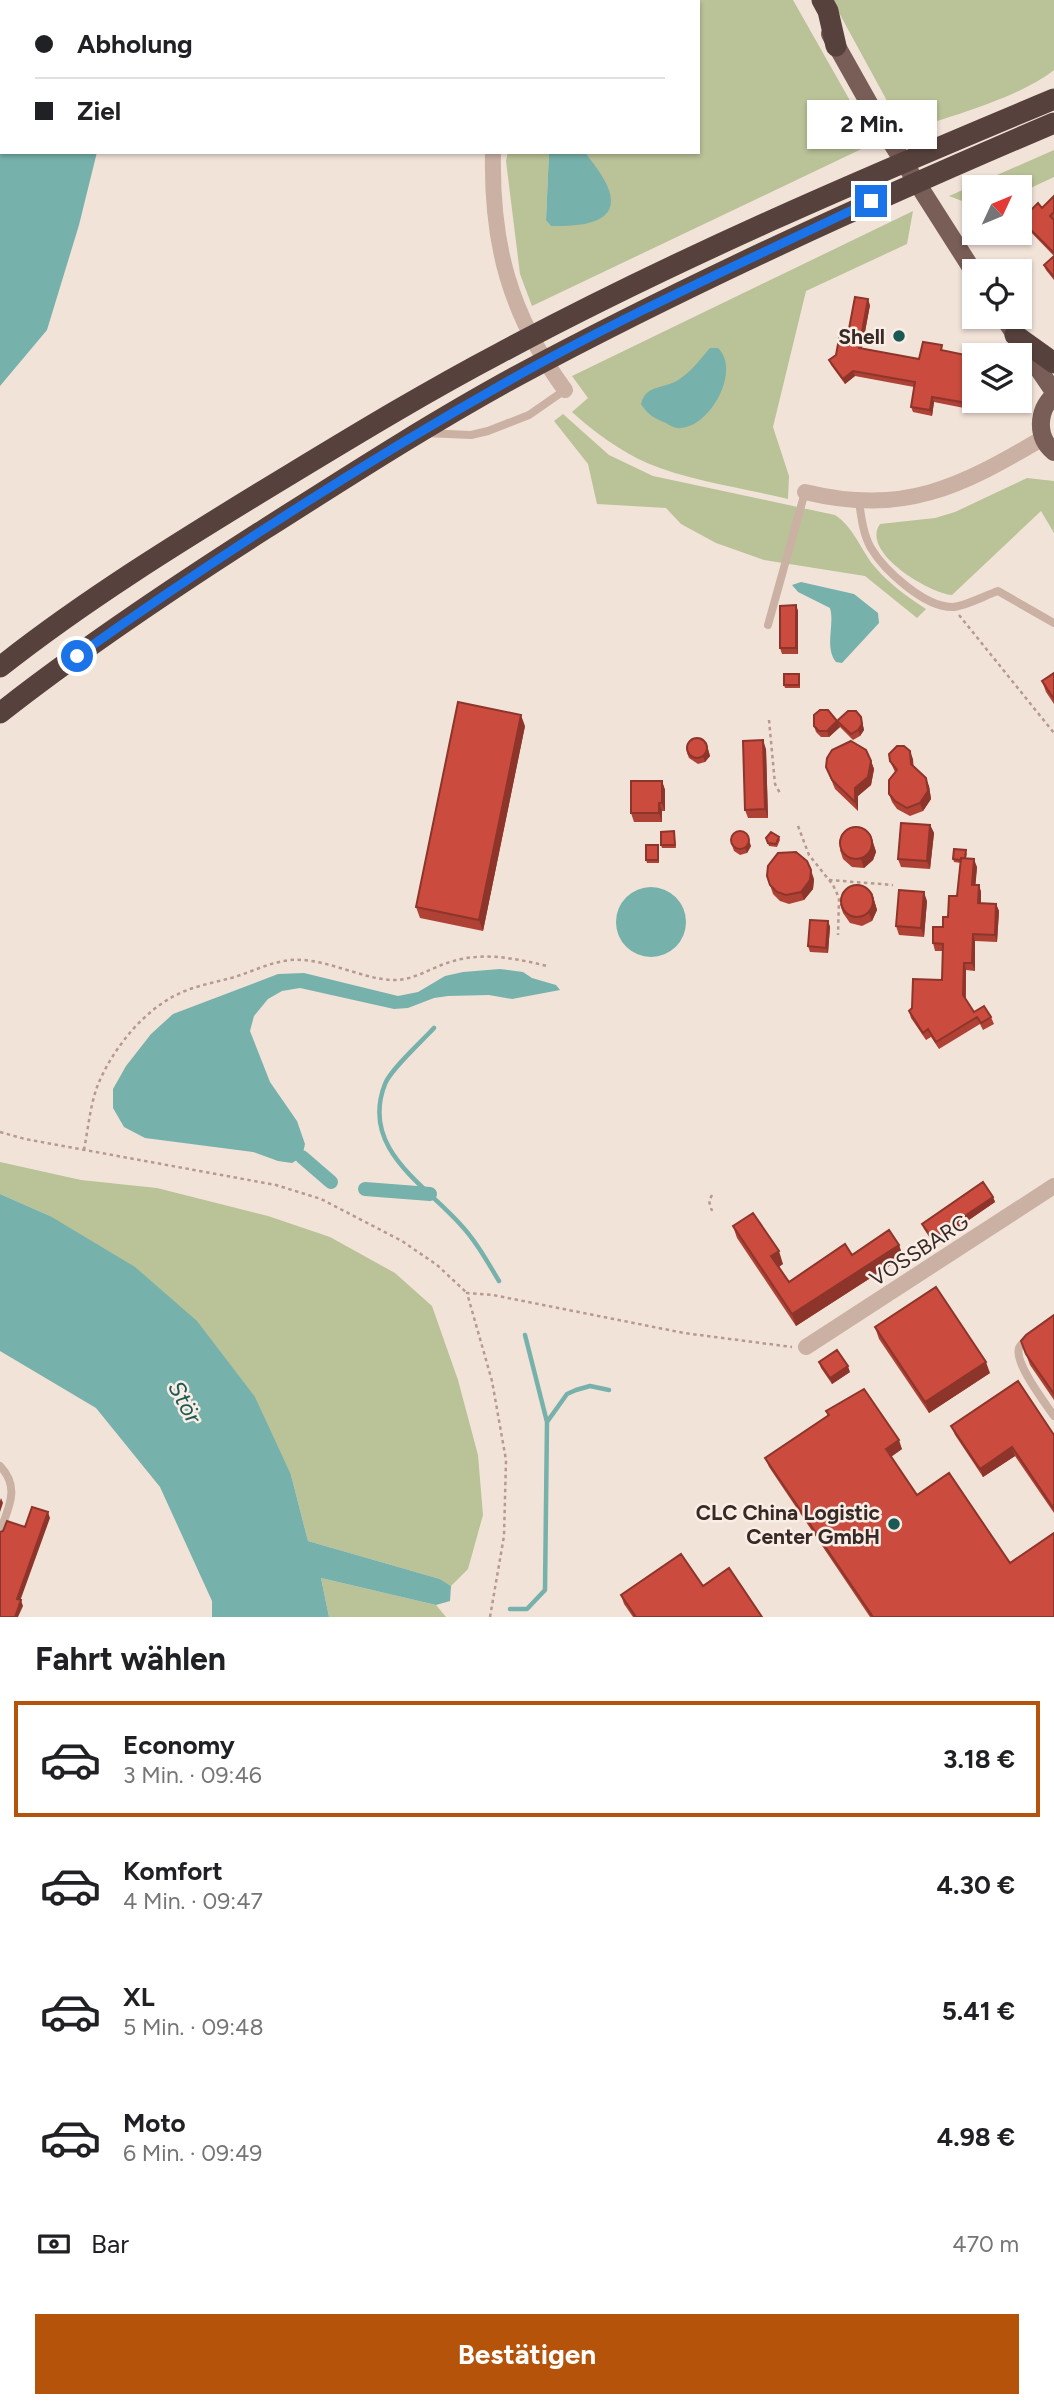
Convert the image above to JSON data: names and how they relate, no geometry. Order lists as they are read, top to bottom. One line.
{"streets":{"street":["VOSSBARG"]},"water":["Stör"],"places":["Shell","CLC China Logistic Center GmbH"],"north":"top right","page":{"banner":["Abholung","Ziel"],"bubble":"2 Min.","heading":"Fahrt wählen","list":[{"name":"Economy","note":"3 Min. · 09:46","value":"3.18 €"},{"name":"Komfort","note":"4 Min. · 09:47","value":"4.30 €"},{"name":"XL","note":"5 Min. · 09:48","value":"5.41 €"},{"name":"Moto","note":"6 Min. · 09:49","value":"4.98 €"}],"pay":["Bar","470 m"],"buttons":"Bestätigen"}}
